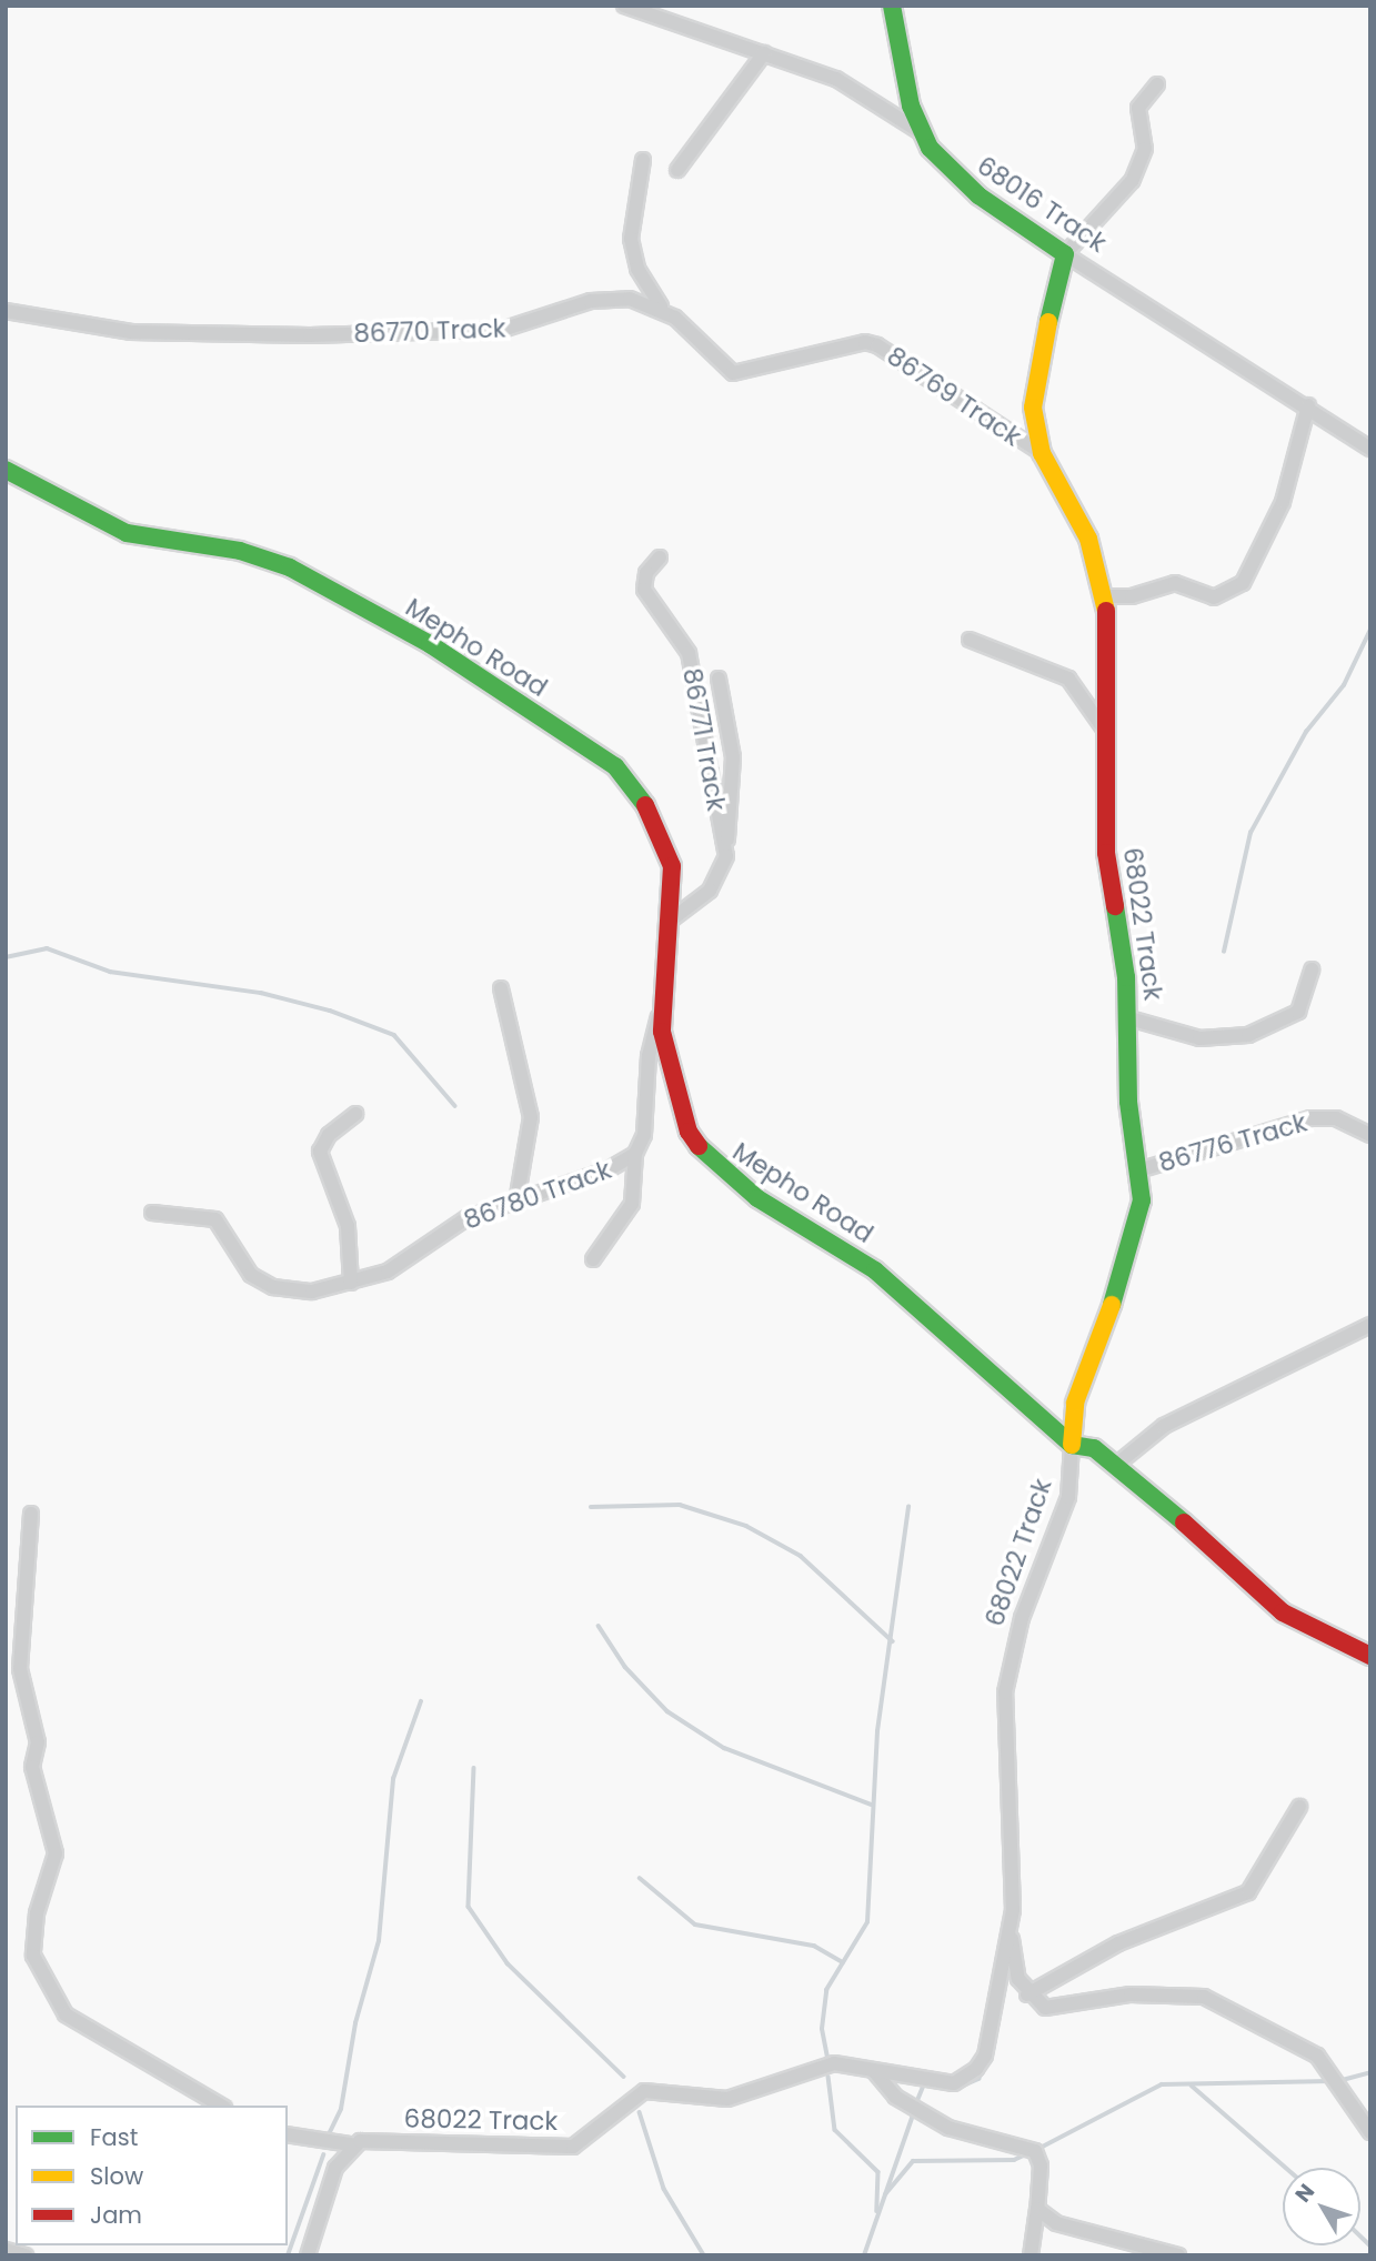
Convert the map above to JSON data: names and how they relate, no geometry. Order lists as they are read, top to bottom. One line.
{"streets":{"street":["68016 Track","86770 Track","86769 Track","Mepho Road","86771 Track","68022 Track","86776 Track","86780 Track"]},"crossings":[["68016 Track","68022 Track"],["86770 Track","86769 Track"],["86769 Track","68022 Track"],["Mepho Road","68022 Track"],["Mepho Road","86780 Track"],["68022 Track","86776 Track"]],"legend":["Fast","Slow","Jam"],"north":"top left"}
